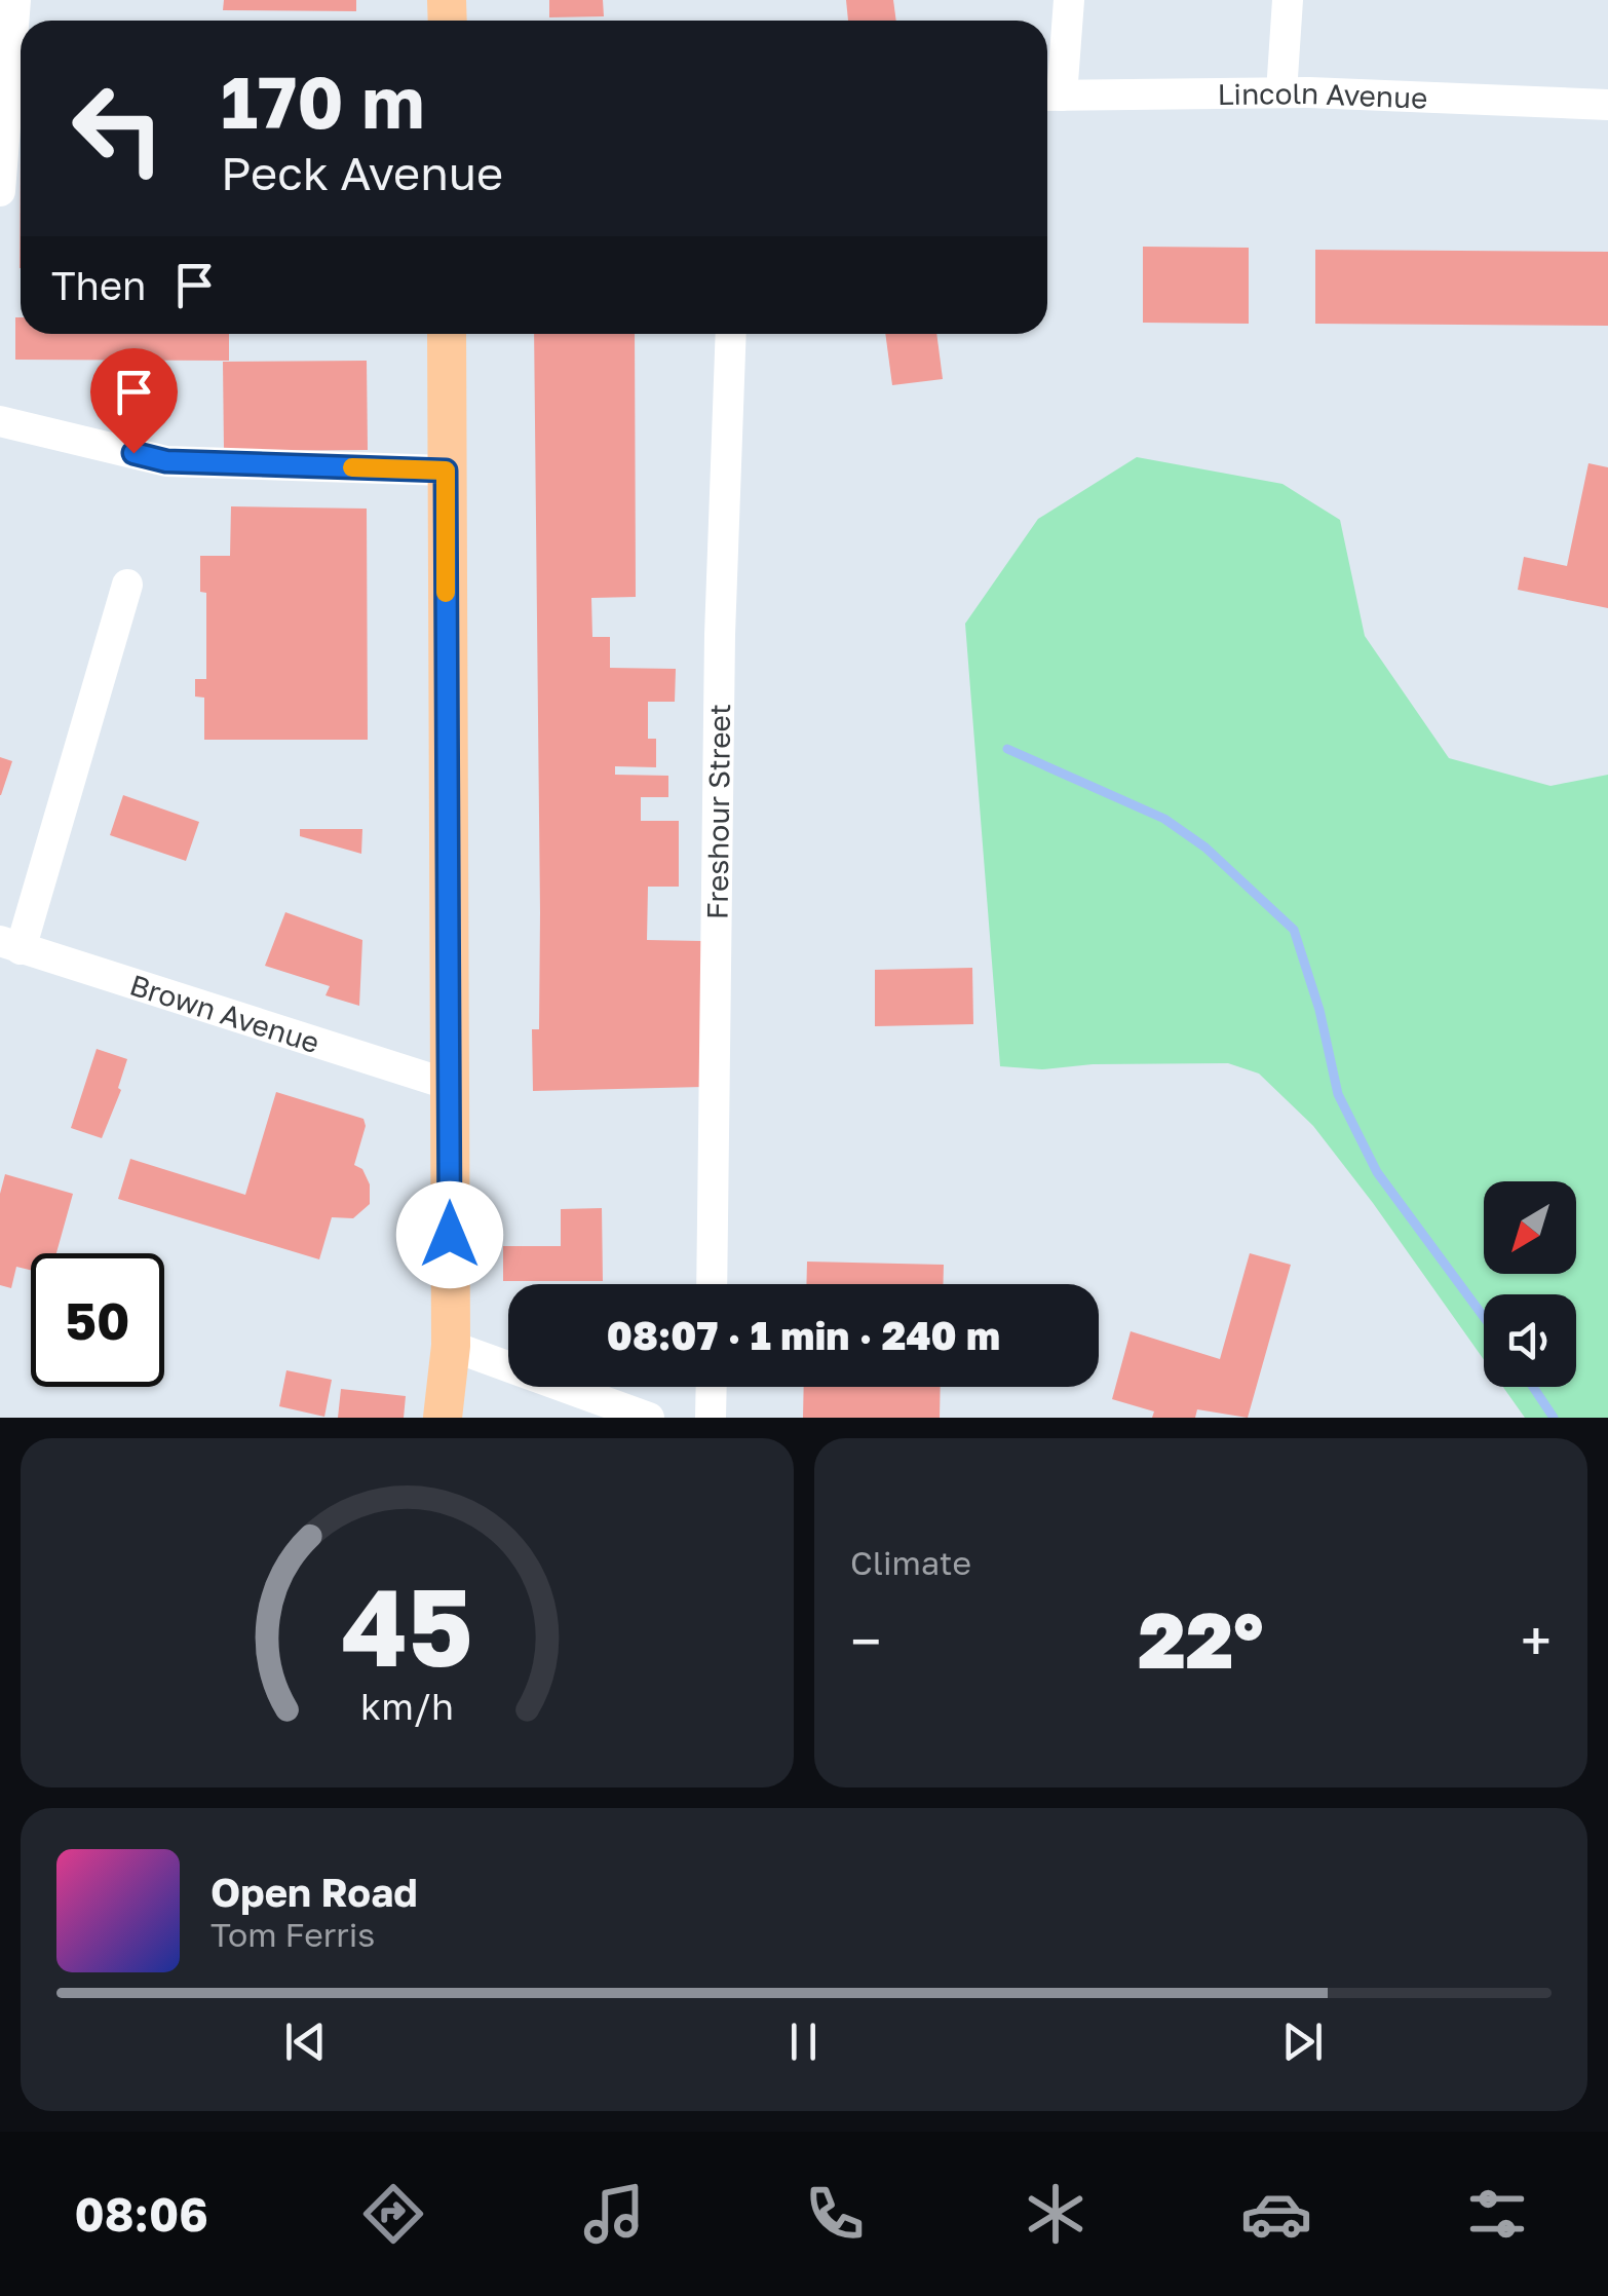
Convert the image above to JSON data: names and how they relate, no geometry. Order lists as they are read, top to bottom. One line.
{"streets":{"street":["Lincoln Avenue","Freshour Street","Brown Avenue"]},"north":"bottom left","page":{"turn":["170 m","Peck Avenue"],"then":"Then","limit":"50","trip":"08:07 · 1 min · 240 m","tile":"Climate","heat":["−","22°","+"],"song":["Open Road","Tom Ferris"],"tabs":"08:06","gauge":["45","km/h"]}}
